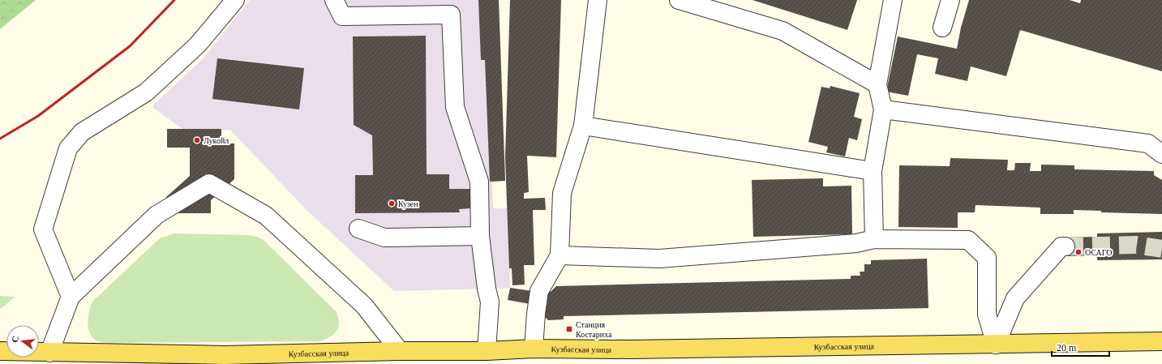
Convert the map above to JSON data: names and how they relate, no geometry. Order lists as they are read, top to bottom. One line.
{"streets":{"main road":["Кузбасская улица"]},"places":{"other":["Лукойл","Кузен","ОСАГО"],"transit":["Станция Костариха"]},"scale_bar":"20 m","north":"left"}
